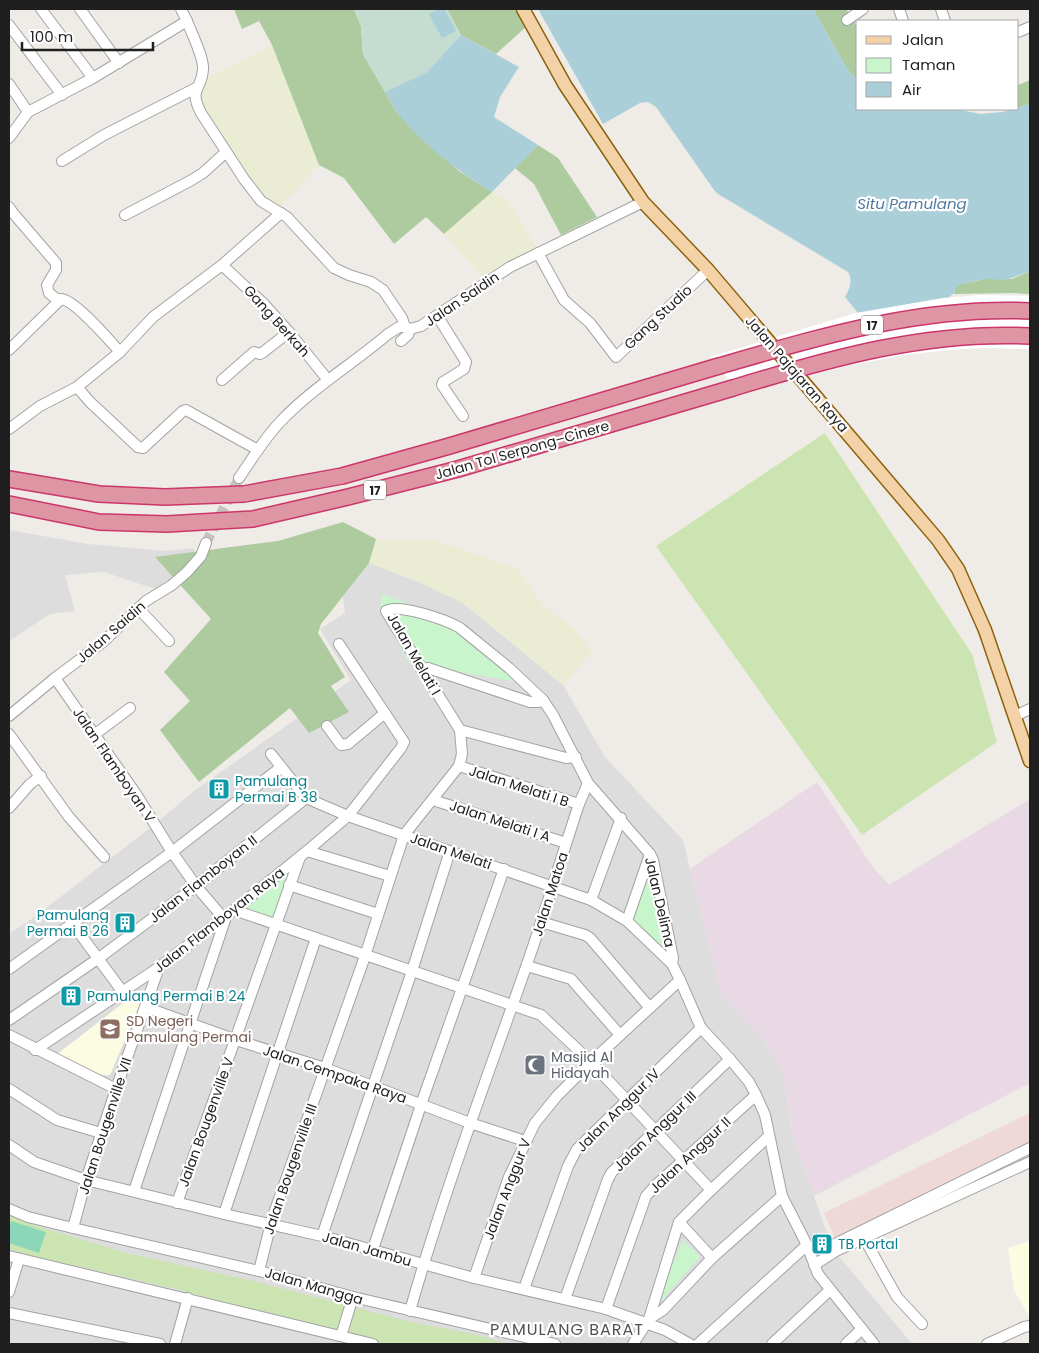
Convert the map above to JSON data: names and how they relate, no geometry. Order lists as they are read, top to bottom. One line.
{"streets":{"highway":["17","Jalan Tol Serpong–Cinere"],"main road":["Jalan Pajajaran Raya"],"street":["Jalan Saidin","Gang Studio","Gang Berkah","Jalan Melati I","Jalan Flamboyan V","Jalan Melati I B","Jalan Melati I A","Jalan Melati","Jalan Flamboyan II","Jalan Matoa","Jalan Delima","Jalan Flamboyan Raya","Jalan Cempaka Raya","Jalan Anggur IV","Jalan Bougenville V","Jalan Bougenville VII","Jalan Anggur III","Jalan Anggur II","Jalan Bougenville III","Jalan Anggur V","Jalan Jambu","Jalan Mangga"]},"crossings":[["Jalan Saidin","Gang Studio"],["Jalan Saidin","Gang Berkah"],["Jalan Saidin","Jalan Pajajaran Raya"],["Jalan Saidin","Jalan Flamboyan V"],["Gang Studio","Jalan Pajajaran Raya"],["Jalan Melati I","Jalan Melati I B"],["Jalan Melati I","Jalan Matoa"],["Jalan Melati I","Jalan Delima"],["Jalan Flamboyan V","Jalan Flamboyan II"],["Jalan Flamboyan V","Jalan Flamboyan Raya"],["Jalan Melati I B","Jalan Matoa"],["Jalan Melati I A","Jalan Matoa"],["Jalan Melati","Jalan Flamboyan II"],["Jalan Melati","Jalan Matoa"],["Jalan Melati","Jalan Delima"],["Jalan Melati","Jalan Flamboyan Raya"],["Jalan Melati","Jalan Bougenville III"],["Jalan Matoa","Jalan Delima"],["Jalan Matoa","Jalan Cempaka Raya"],["Jalan Delima","Jalan Anggur IV"],["Jalan Delima","Jalan Anggur III"],["Jalan Delima","Jalan Anggur II"],["Jalan Delima","Jalan Anggur V"],["Jalan Flamboyan Raya","Jalan Bougenville V"],["Jalan Flamboyan Raya","Jalan Bougenville VII"],["Jalan Cempaka Raya","Jalan Bougenville V"],["Jalan Cempaka Raya","Jalan Bougenville VII"],["Jalan Cempaka Raya","Jalan Bougenville III"],["Jalan Cempaka Raya","Jalan Anggur V"],["Jalan Anggur IV","Jalan Jambu"],["Jalan Bougenville V","Jalan Jambu"],["Jalan Bougenville VII","Jalan Jambu"],["Jalan Bougenville VII","Jalan Mangga"],["Jalan Anggur III","Jalan Jambu"],["Jalan Anggur II","Jalan Jambu"],["Jalan Bougenville III","Jalan Jambu"],["Jalan Bougenville III","Jalan Mangga"],["Jalan Anggur V","Jalan Jambu"]],"districts":["PAMULANG BARAT"],"water":["Situ Pamulang"],"places":{"building":["Pamulang Permai B 38","Pamulang Permai B 26","Pamulang Permai B 24","TB Portal"],"school or university":["SD Negeri Pamulang Permai"],"mosque":["Masjid Al Hidayah"]},"legend":["Jalan","Taman","Air"],"scale_bar":"100 m"}
